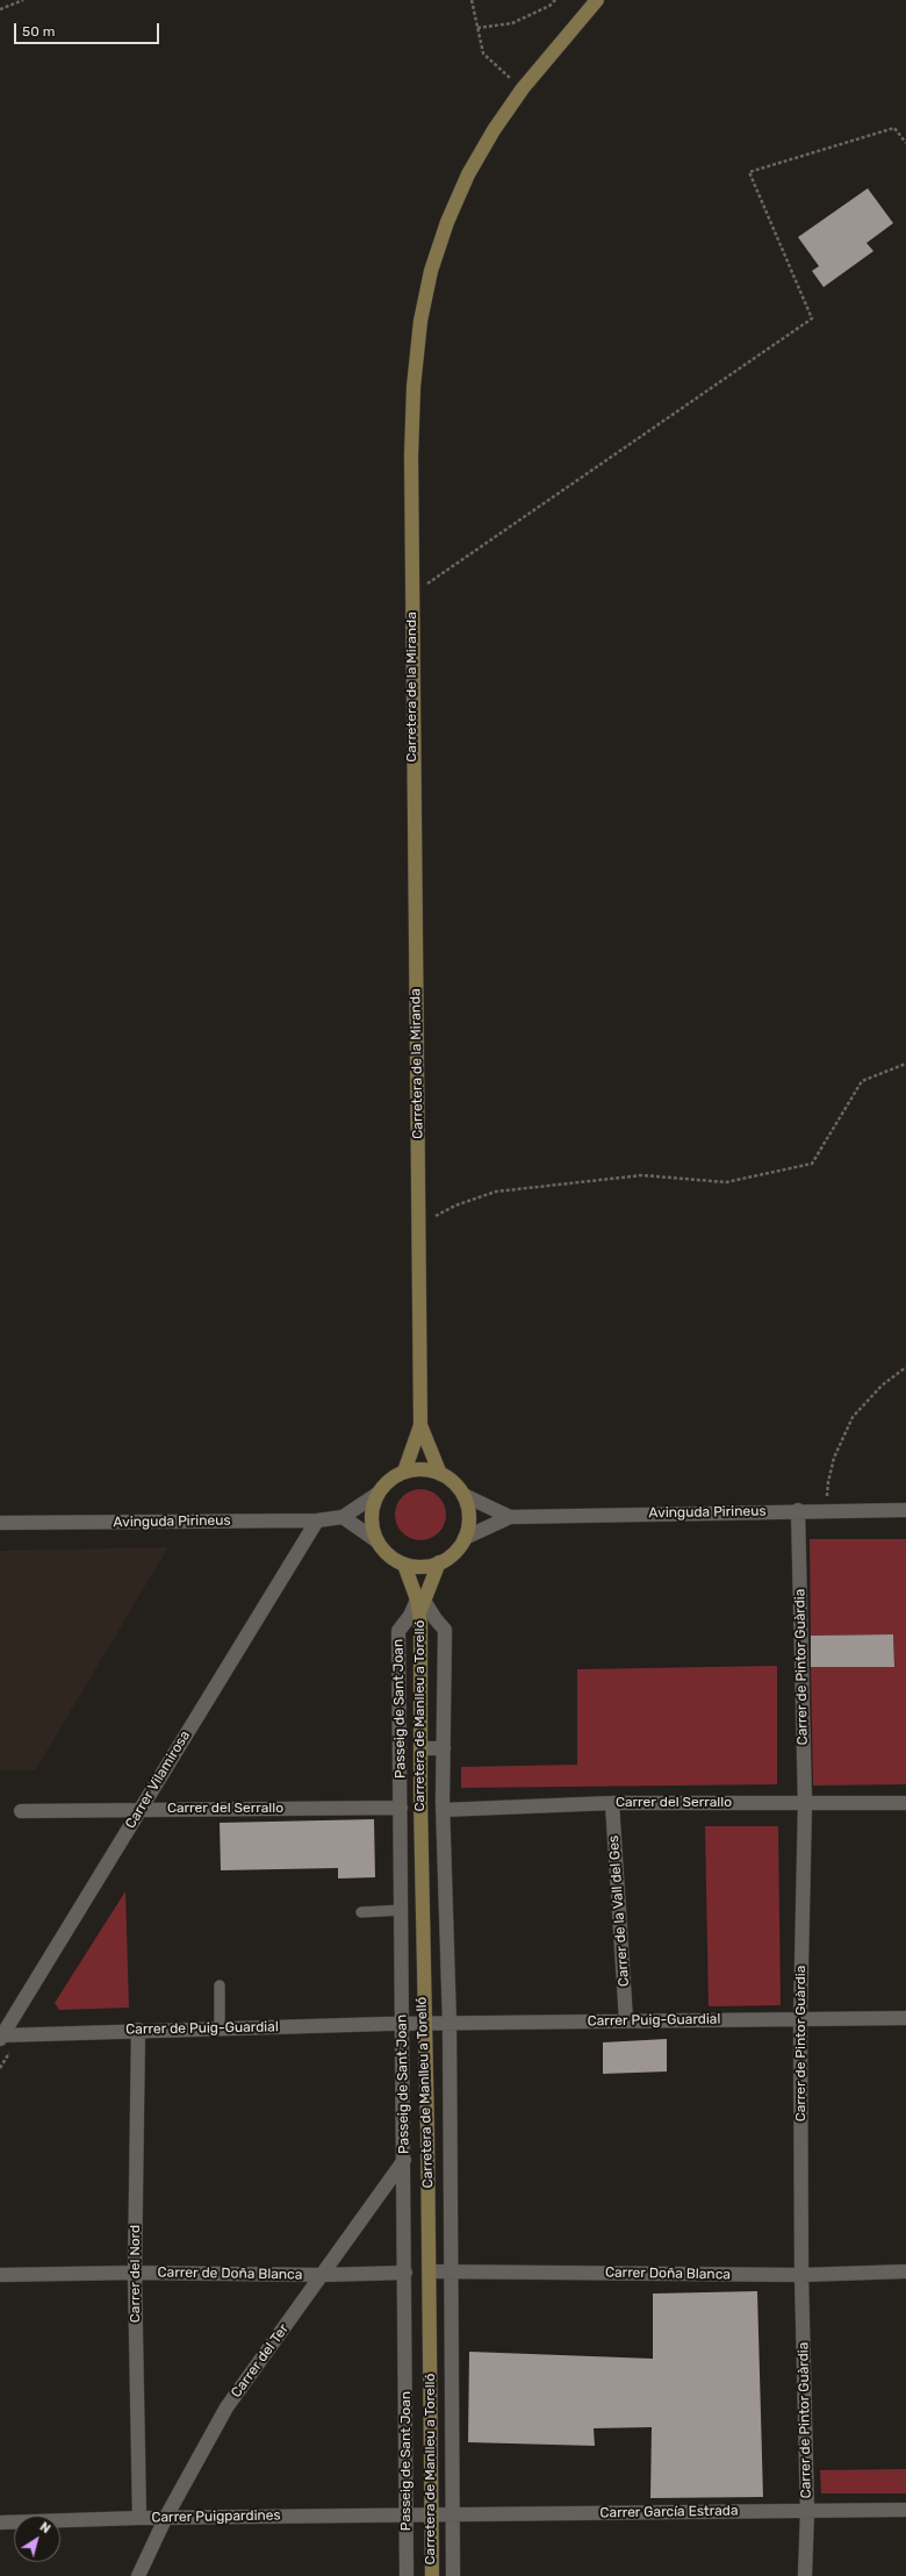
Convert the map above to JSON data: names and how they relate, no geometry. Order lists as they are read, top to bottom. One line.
{"streets":{"street":["Carretera de la Miranda","Avinguda Pirineus","Carrer de Pintor Guàrdia","Passeig de Sant Joan","Carretera de Manlleu a Torelló","Carrer Vilamirosa","Carrer del Serrallo","Carrer de la Vall del Ges","Carrer Puig-Guardial","Carrer de Puig-Guardial","Carrer del Nord","Carrer de Doña Blanca","Carrer Doña Blanca","Carrer del Ter","Carrer García Estrada","Carrer Puigpardines"]},"crossings":[["Carretera de la Miranda","Avinguda Pirineus"],["Carretera de la Miranda","Carretera de Manlleu a Torelló"],["Avinguda Pirineus","Carrer de Pintor Guàrdia"],["Avinguda Pirineus","Carretera de Manlleu a Torelló"],["Avinguda Pirineus","Carrer Vilamirosa"],["Carrer de Pintor Guàrdia","Carrer del Serrallo"],["Carrer de Pintor Guàrdia","Carrer Puig-Guardial"],["Carrer de Pintor Guàrdia","Carrer Doña Blanca"],["Carrer de Pintor Guàrdia","Carrer García Estrada"],["Passeig de Sant Joan","Carretera de Manlleu a Torelló"],["Passeig de Sant Joan","Carrer del Serrallo"],["Passeig de Sant Joan","Carrer Puig-Guardial"],["Passeig de Sant Joan","Carrer de Puig-Guardial"],["Passeig de Sant Joan","Carrer del Ter"],["Passeig de Sant Joan","Carrer Puigpardines"],["Carretera de Manlleu a Torelló","Carrer Puig-Guardial"],["Carretera de Manlleu a Torelló","Carrer Doña Blanca"],["Carretera de Manlleu a Torelló","Carrer García Estrada"],["Carretera de Manlleu a Torelló","Carrer Puigpardines"],["Carrer Vilamirosa","Carrer del Serrallo"],["Carrer Vilamirosa","Carrer de Puig-Guardial"],["Carrer del Serrallo","Carrer de la Vall del Ges"],["Carrer de la Vall del Ges","Carrer Puig-Guardial"],["Carrer Puig-Guardial","Carrer de Puig-Guardial"],["Carrer de Puig-Guardial","Carrer del Nord"],["Carrer del Nord","Carrer de Doña Blanca"],["Carrer del Nord","Carrer Puigpardines"],["Carrer de Doña Blanca","Carrer del Ter"],["Carrer del Ter","Carrer Puigpardines"],["Carrer García Estrada","Carrer Puigpardines"]],"scale_bar":"50 m","north":"top right"}
